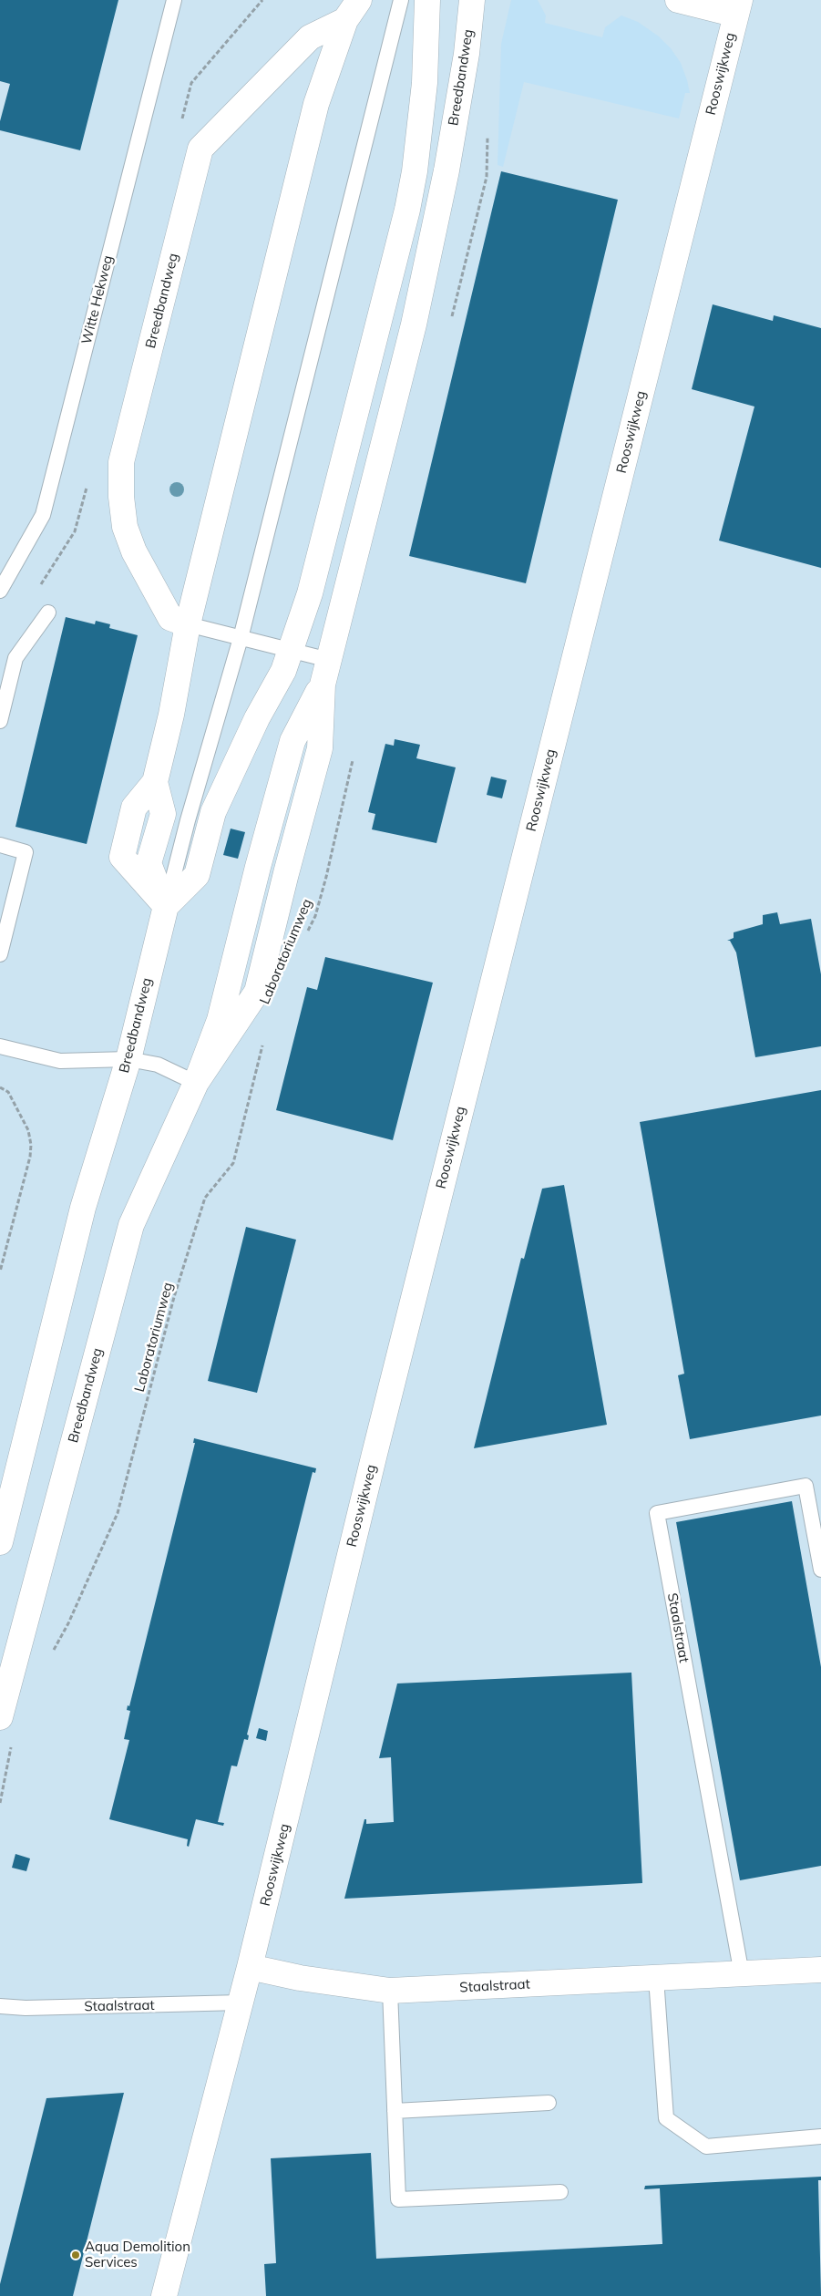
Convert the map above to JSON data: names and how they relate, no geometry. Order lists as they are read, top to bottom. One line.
{"streets":{"street":["Rooswijkweg","Breedbandweg","Staalstraat"],"lane":["Witte Hekweg"],"path":["Laboratoriumweg"]},"crossings":[["Rooswijkweg","Staalstraat"]],"places":["Aqua Demolition Services"]}
